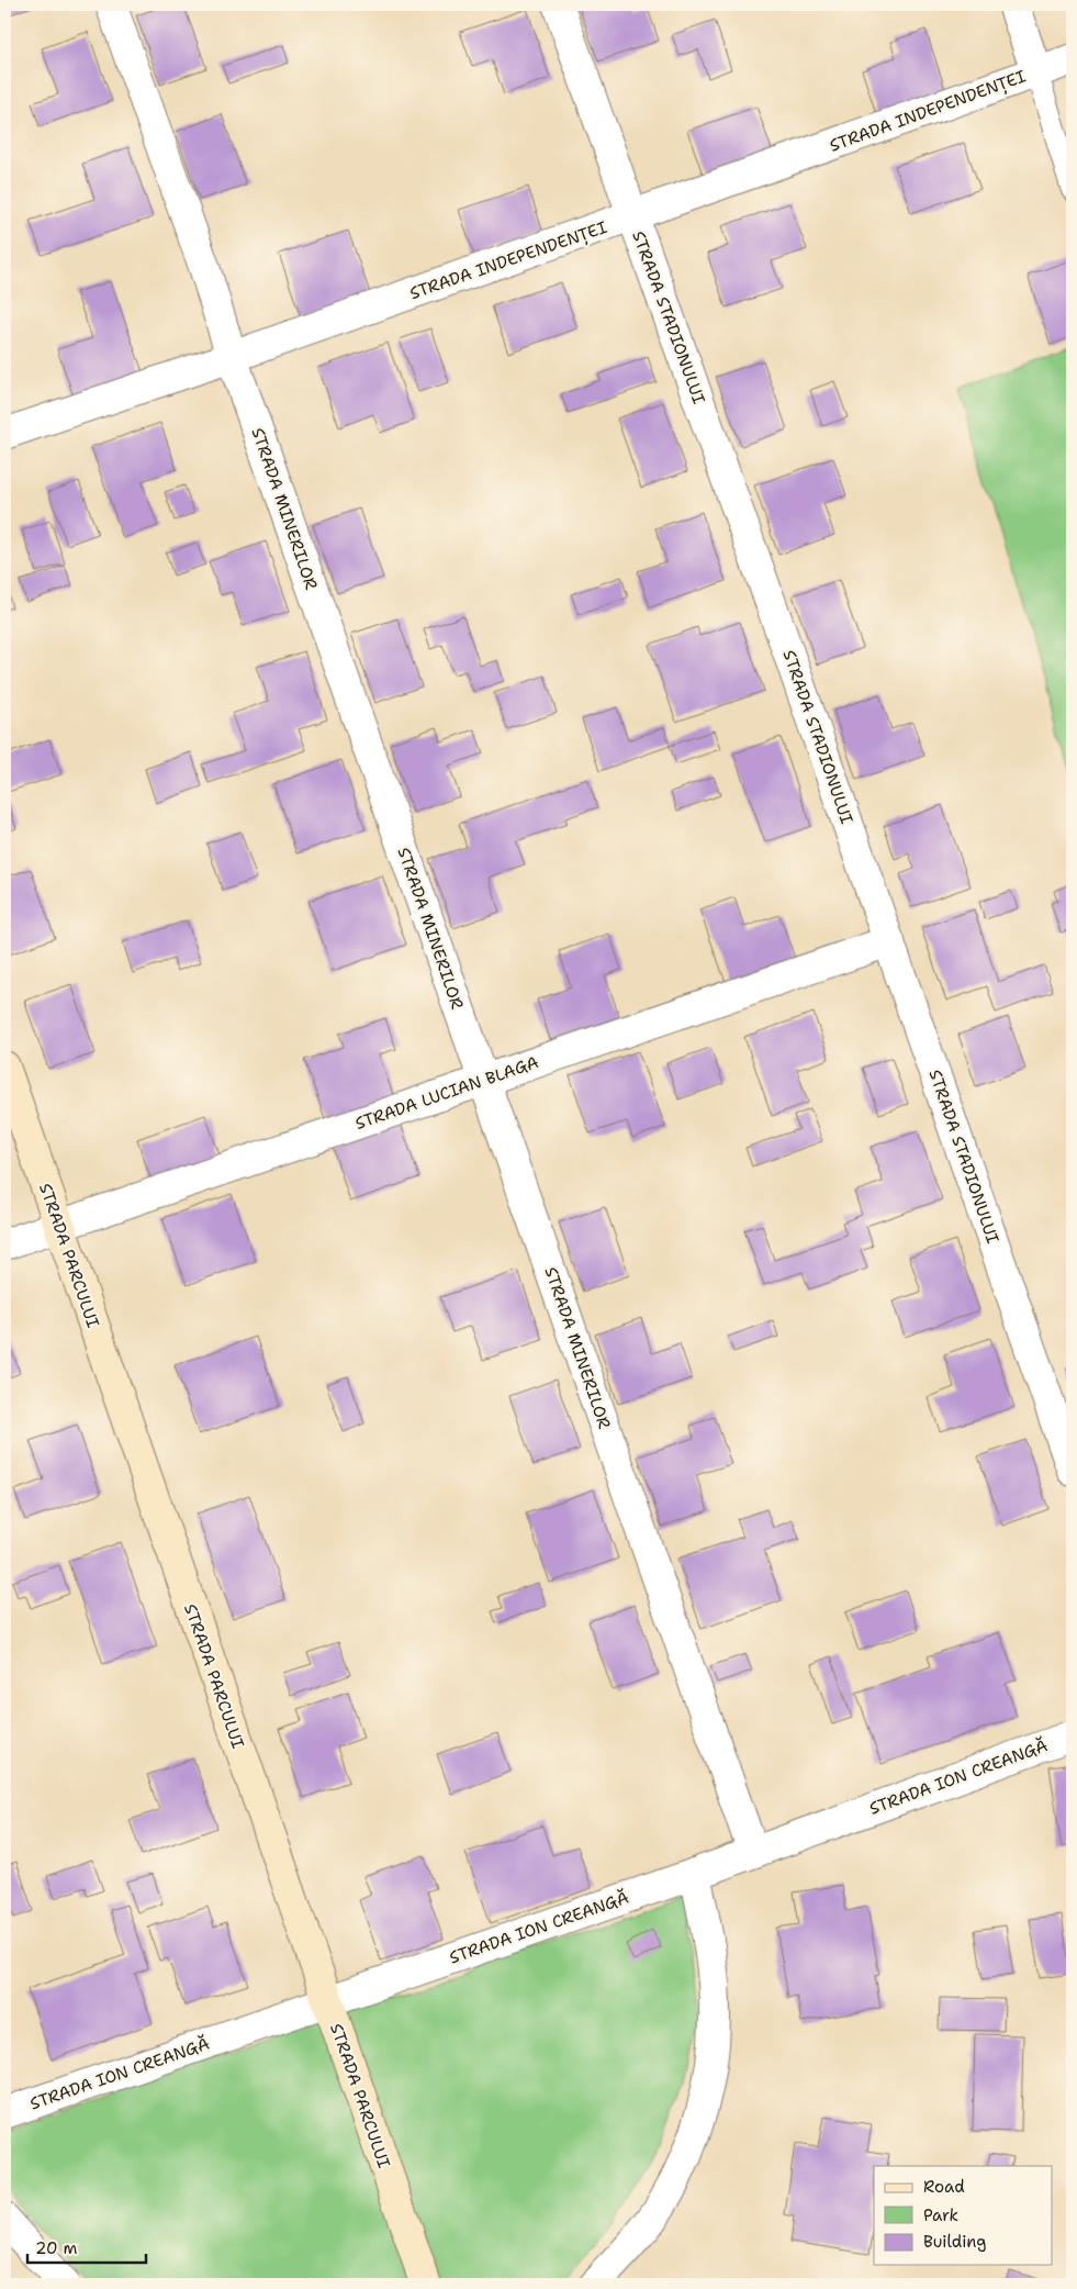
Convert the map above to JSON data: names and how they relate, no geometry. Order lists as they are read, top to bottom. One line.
{"streets":{"main road":["STRADA PARCULUI"],"street":["STRADA INDEPENDENȚEI","STRADA STADIONULUI","STRADA MINERILOR","STRADA LUCIAN BLAGA","STRADA ION CREANGĂ"]},"crossings":[["STRADA INDEPENDENȚEI","STRADA STADIONULUI"],["STRADA INDEPENDENȚEI","STRADA MINERILOR"],["STRADA STADIONULUI","STRADA LUCIAN BLAGA"],["STRADA MINERILOR","STRADA LUCIAN BLAGA"],["STRADA MINERILOR","STRADA ION CREANGĂ"],["STRADA LUCIAN BLAGA","STRADA PARCULUI"],["STRADA PARCULUI","STRADA ION CREANGĂ"]],"legend":["Road","Park","Building"],"scale_bar":"20 m"}
